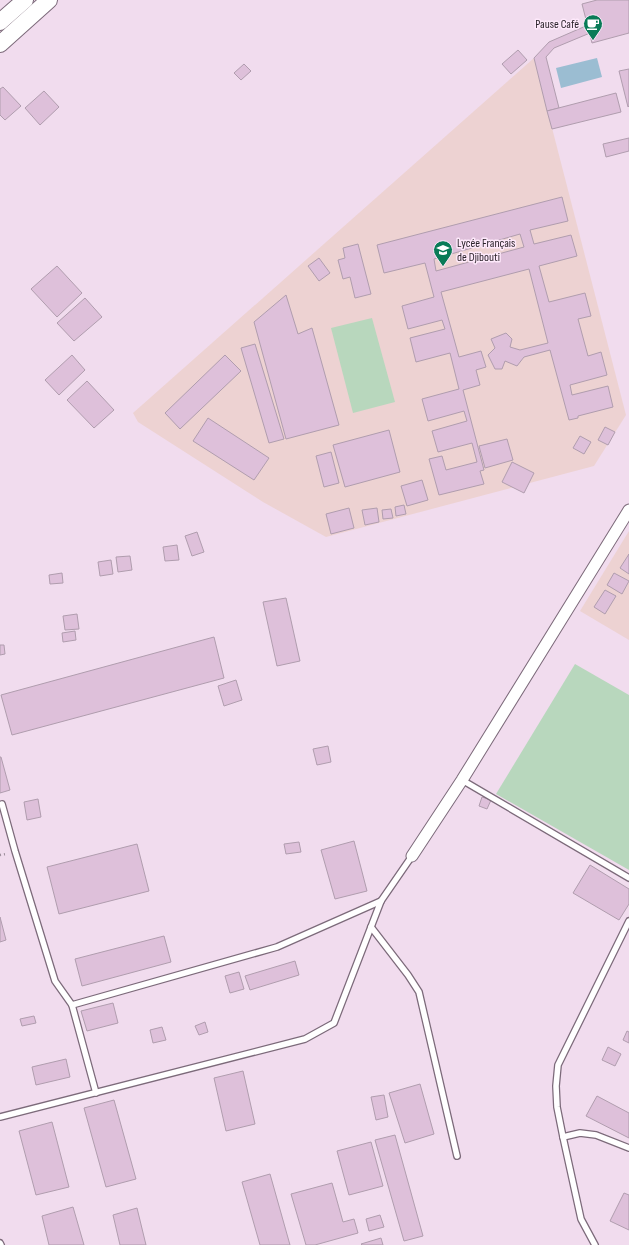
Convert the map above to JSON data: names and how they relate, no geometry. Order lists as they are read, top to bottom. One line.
{"places":{"cafe":["Pause Café"],"school or university":["Lycée Français de Djibouti"]}}
